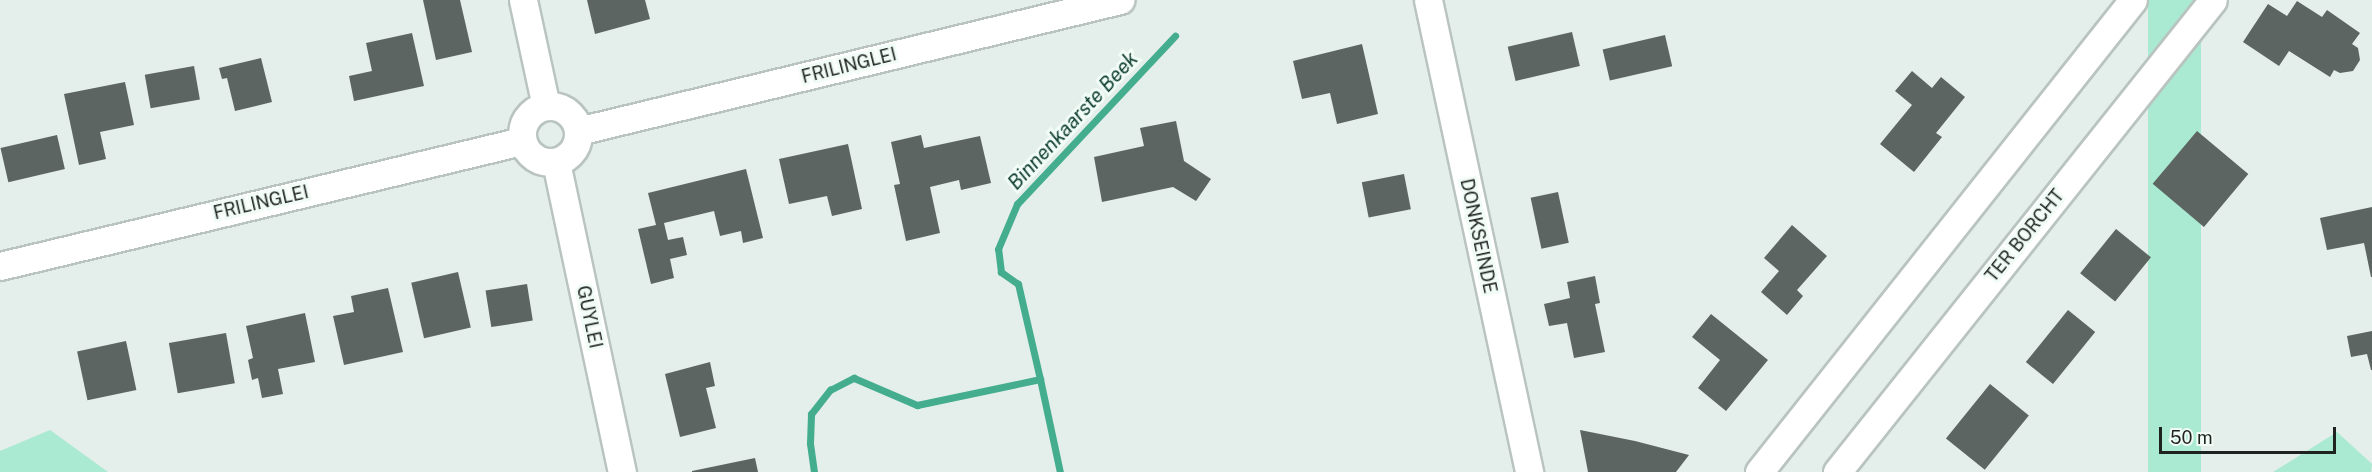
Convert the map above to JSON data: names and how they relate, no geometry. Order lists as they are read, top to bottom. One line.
{"streets":{"street":["FRILINGLEI","DONKSEINDE","TER BORCHT","GUYLEI"]},"crossings":[["FRILINGLEI","GUYLEI"]],"water":["Binnenkaarste Beek"],"scale_bar":"50 m"}
